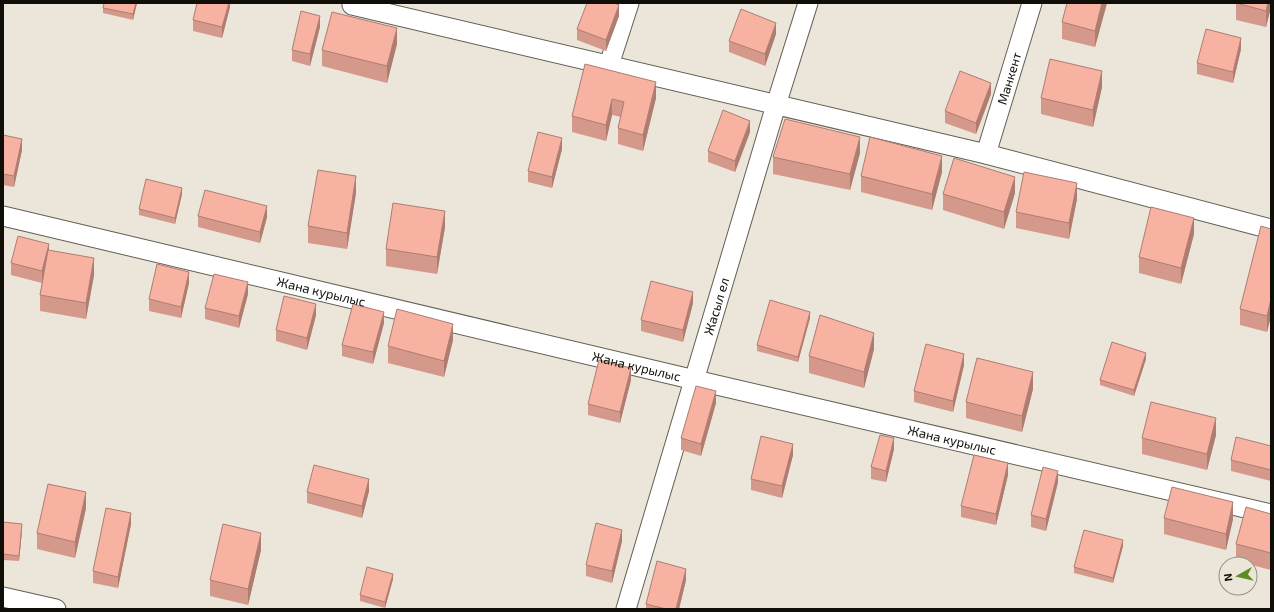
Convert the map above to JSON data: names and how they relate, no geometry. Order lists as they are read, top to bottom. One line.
{"streets":{"street":["Манкент","Жана курылыс","Жасыл ел"]},"crossings":[["Жана курылыс","Жасыл ел"]],"north":"left"}
